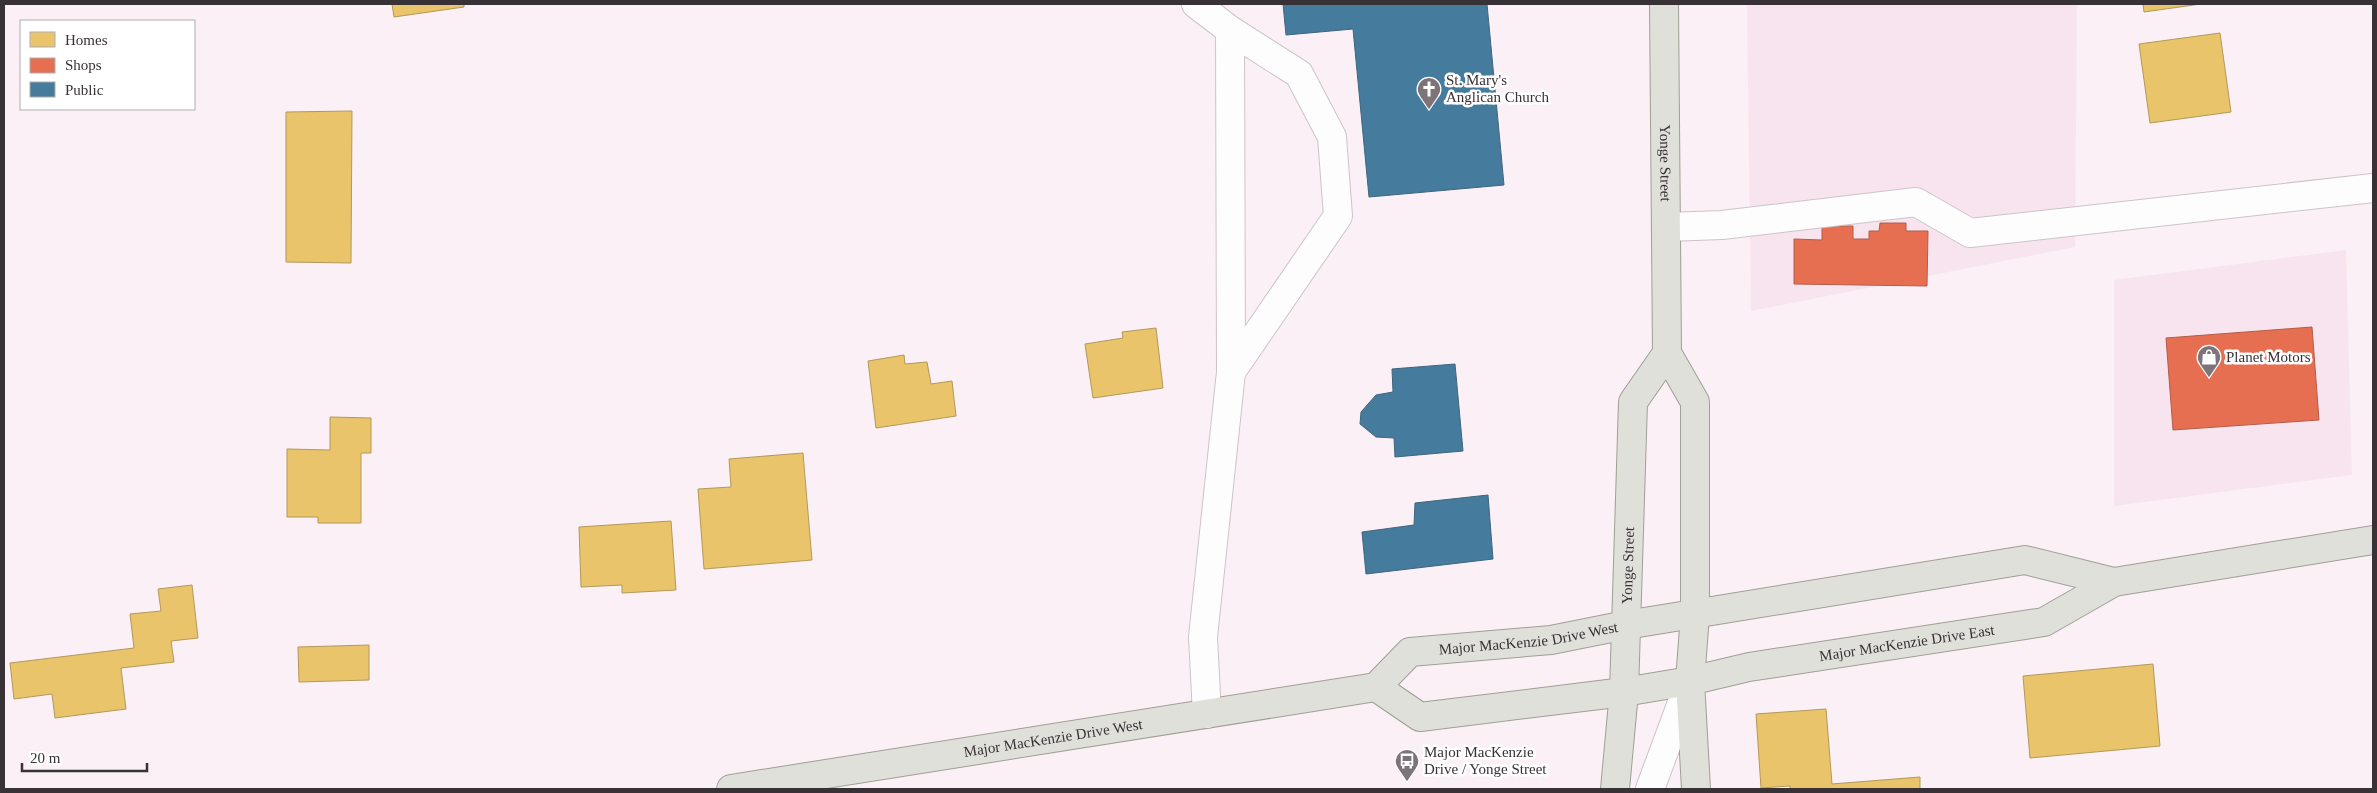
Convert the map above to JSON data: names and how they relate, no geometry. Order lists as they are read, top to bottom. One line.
{"streets":{"main road":["Yonge Street","Major MacKenzie Drive West","Major MacKenzie Drive East"]},"crossings":[["Yonge Street","Major MacKenzie Drive West"],["Yonge Street","Major MacKenzie Drive East"],["Major MacKenzie Drive West","Major MacKenzie Drive East"]],"places":{"church":["St. Mary's Anglican Church"],"shop":["Planet Motors"],"bus stop":["Major MacKenzie Drive / Yonge Street"]},"legend":["Homes","Shops","Public"],"scale_bar":"20 m"}
